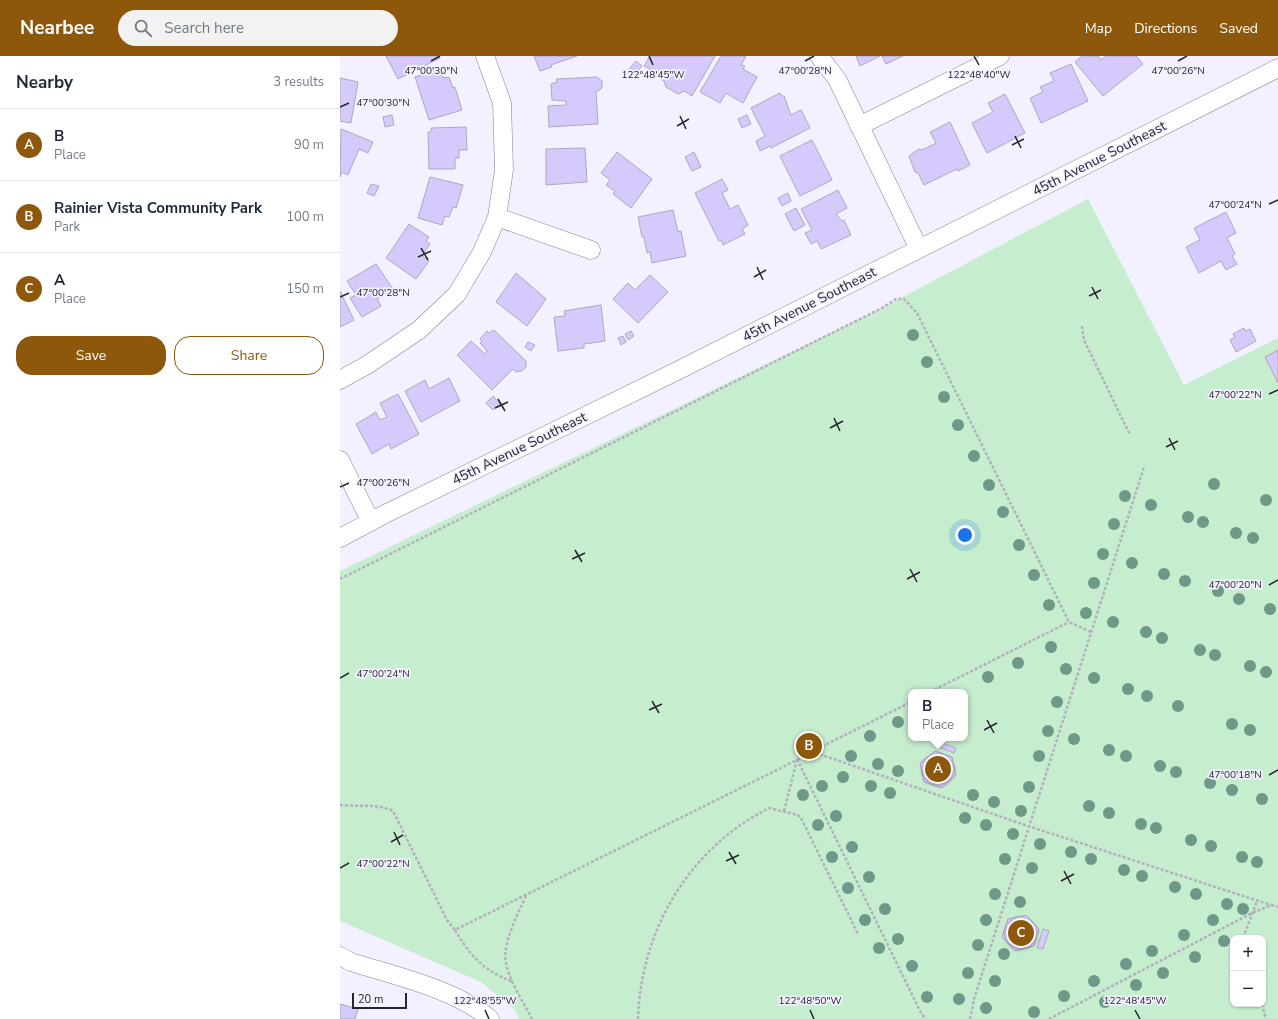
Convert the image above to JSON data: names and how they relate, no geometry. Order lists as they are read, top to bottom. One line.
{"streets":{"street":["45th Avenue Southeast"]},"scale_bar":"20 m","page":{"header":"Nearbee","search":"Search here","nav":["Map","Directions","Saved"],"heading":["Nearby","3 results"],"list":[{"mark":"A","name":"B","note":"Place","value":"90 m"},{"mark":"B","name":"Rainier Vista Community Park","note":"Park","value":"100 m"},{"mark":"C","name":"A","note":"Place","value":"150 m"}],"buttons":["Save","Share"],"popup":["B","Place"],"pins":["B","A","C"],"map_buttons":["+","−"],"scale":"20 m"},"coordinates":["47°00'28\"N","47°00'26\"N","47°00'30\"N","122°48'45\"W","122°48'40\"W","47°00'24\"N","47°00'22\"N","47°00'20\"N","47°00'18\"N","122°48'55\"W","122°48'50\"W"]}
